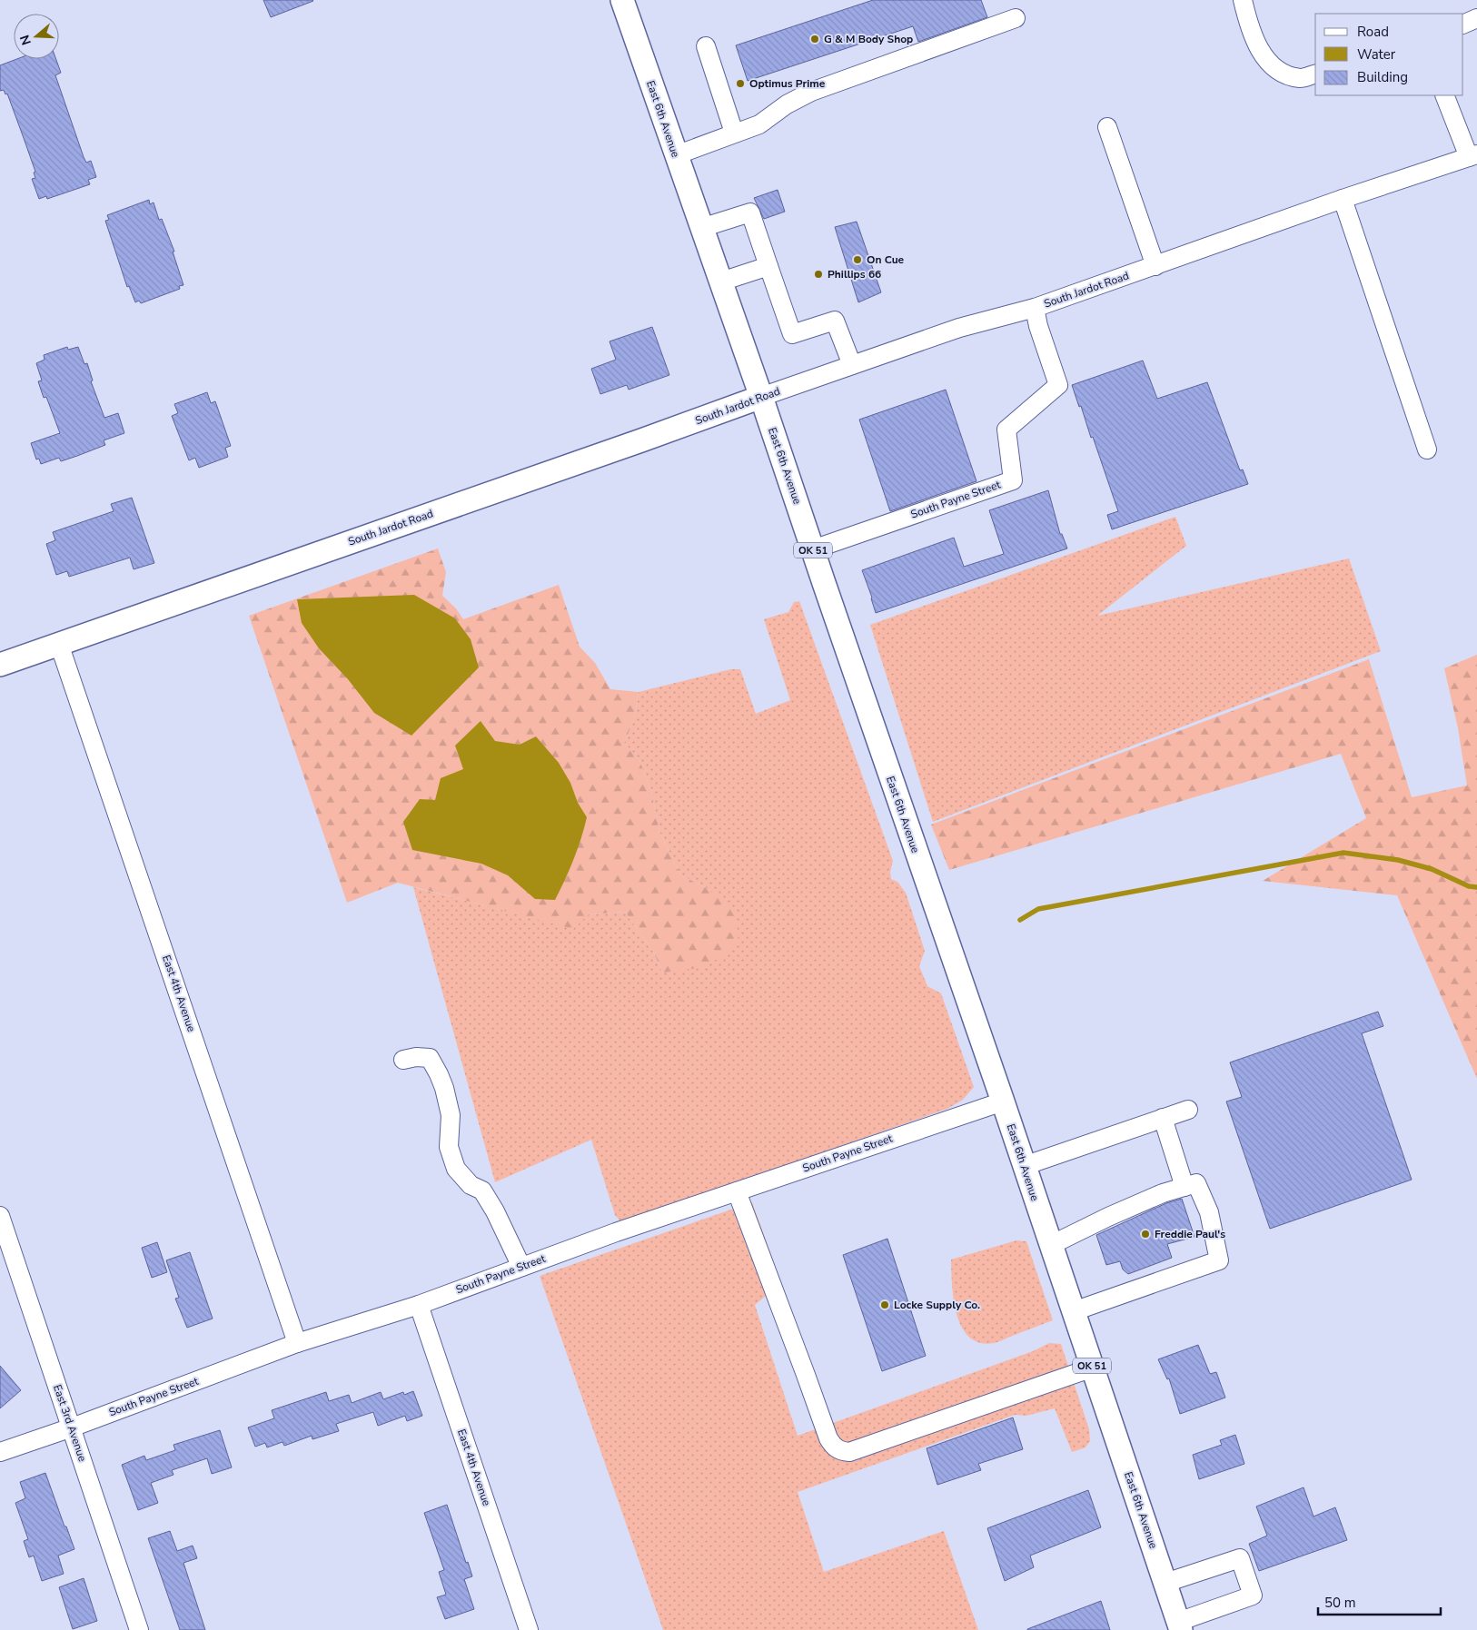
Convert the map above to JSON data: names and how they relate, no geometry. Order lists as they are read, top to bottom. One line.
{"streets":{"main road":["East 6th Avenue","South Jardot Road","OK 51"],"street":["South Payne Street","East 4th Avenue","East 3rd Avenue"]},"crossings":[["East 6th Avenue","South Jardot Road"],["East 6th Avenue","South Payne Street"],["South Jardot Road","South Payne Street"],["South Jardot Road","East 4th Avenue"],["South Payne Street","East 4th Avenue"],["South Payne Street","East 3rd Avenue"]],"places":["G & M Body Shop","Optimus Prime","On Cue","Phillips 66","Freddie Paul's","Locke Supply Co."],"legend":["Road","Water","Building"],"scale_bar":"50 m","north":"left"}
